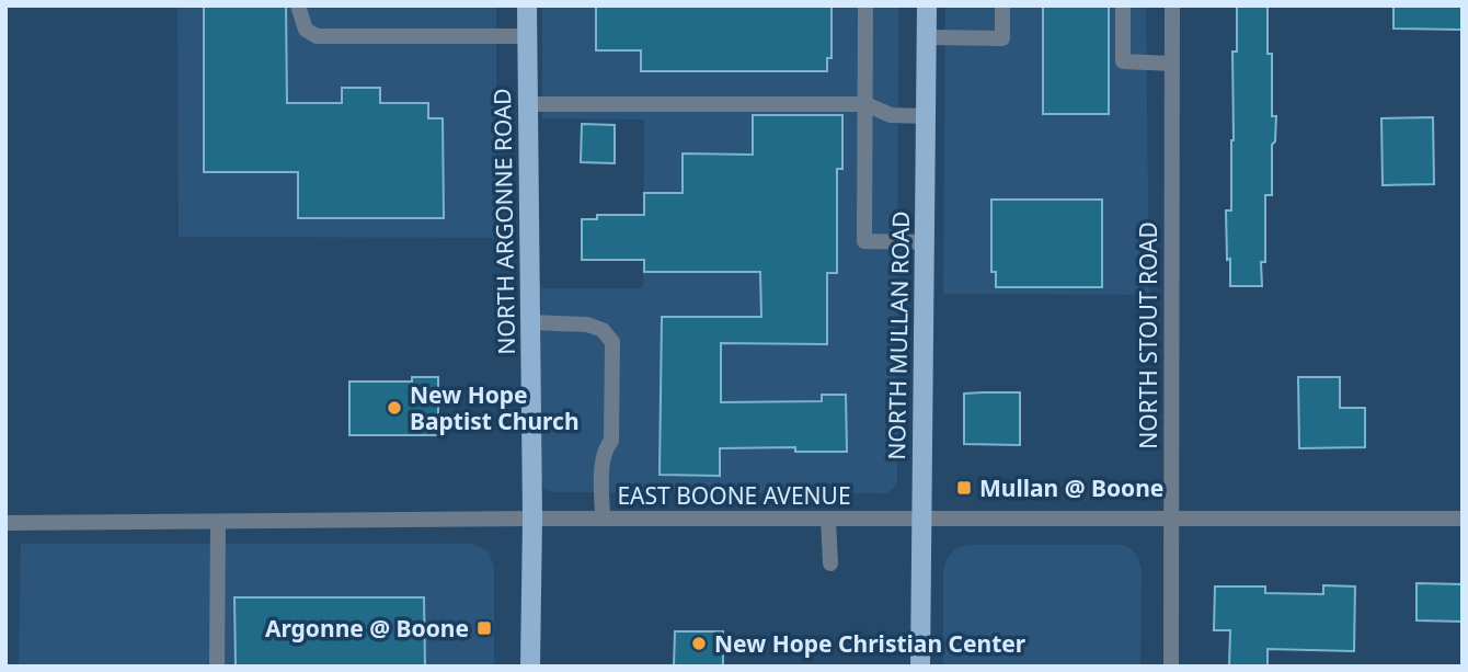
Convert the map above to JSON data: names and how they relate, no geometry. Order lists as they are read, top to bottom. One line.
{"streets":{"main road":["NORTH ARGONNE ROAD","NORTH MULLAN ROAD"],"street":["NORTH STOUT ROAD","EAST BOONE AVENUE"]},"crossings":[["NORTH ARGONNE ROAD","EAST BOONE AVENUE"],["NORTH MULLAN ROAD","EAST BOONE AVENUE"],["NORTH STOUT ROAD","EAST BOONE AVENUE"]],"places":{"other":["New Hope Baptist Church","New Hope Christian Center"],"transit":["Mullan @ Boone","Argonne @ Boone"]}}
